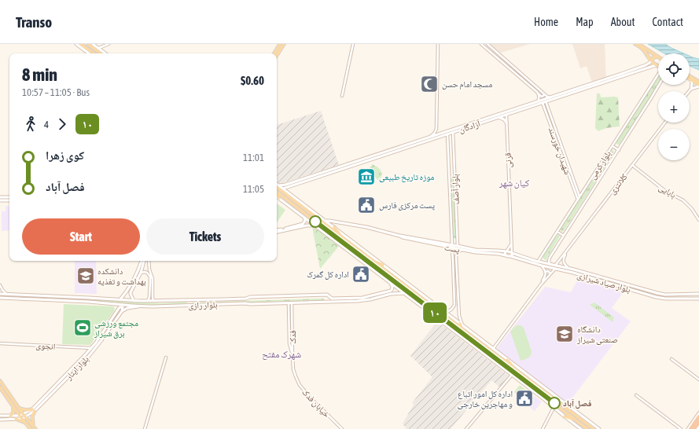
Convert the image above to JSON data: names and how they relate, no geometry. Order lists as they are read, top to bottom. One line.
{"streets":{"main road":["آزادگان","پست","بلوار صیاد شیرازی","بلوار رازی","بلوار ایثار"],"street":["شهیدان خورسند","قرنی","بلوار کرمی","کلانتری","بلوار آصف","بابایی","فدک","انجوی","خیابان فدک"]},"crossings":[["آزادگان","شهیدان خورسند"],["آزادگان","قرنی"],["آزادگان","بلوار آصف"],["شهیدان خورسند","بلوار کرمی"],["قرنی","پست"],["قرنی","بلوار صیاد شیرازی"],["بلوار کرمی","بلوار صیاد شیرازی"],["کلانتری","بابایی"],["کلانتری","بلوار صیاد شیرازی"],["بلوار آصف","پست"],["پست","بلوار صیاد شیرازی"],["بلوار رازی","فدک"],["فدک","خیابان فدک"],["انجوی","بلوار ایثار"]],"districts":["کیان شهر","شهرک مفتح"],"places":{"mosque":["مسجد امام حسن"],"museum":["موزه تاریخ طبیعی"],"public building":["پست مرکزی فارس","اداره کل گمرک","اداره کل امور اتباع و مهاجرین خارجی"],"school or university":["دانشکده بهداشت و تغذیه","دانشگاه صنعتی شیراز"],"sports":["مجتمع ورزشی برق شیراز"],"other":["فصل آباد"]},"lines":["bus line ۱۰"],"page":{"header":"Transo","nav":["Home","Map","About","Contact"],"on_map":"۱۰","map_buttons":["+","−"],"heading":["8 min","10:57 – 11:05 · Bus","$0.60"],"legs":["4","۱۰"],"list":[{"name":"کوی زهرا","value":"11:01"},{"name":"فصل آباد","value":"11:05"}],"buttons":["Start","Tickets"]}}
